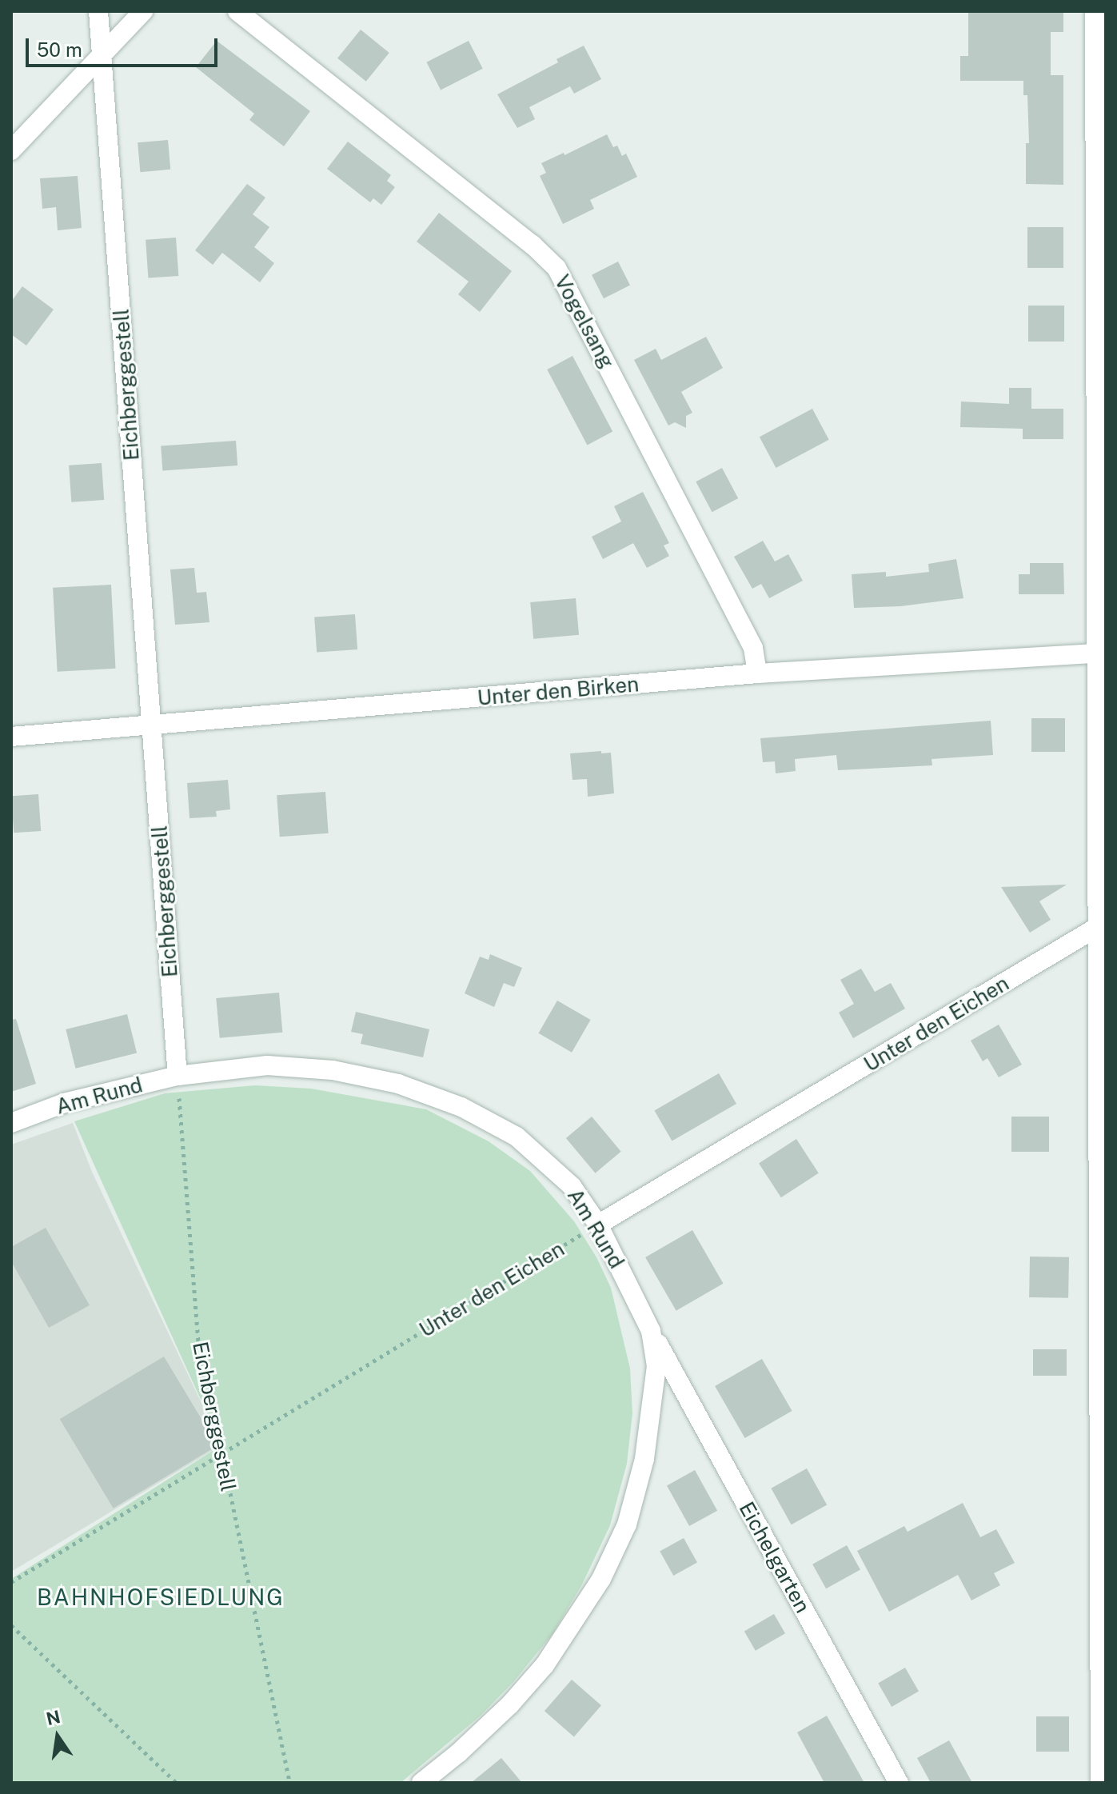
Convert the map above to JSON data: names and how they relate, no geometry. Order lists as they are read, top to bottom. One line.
{"streets":{"street":["Vogelsang","Eichberggestell","Unter den Birken","Unter den Eichen","Am Rund","Eichelgarten"]},"crossings":[["Vogelsang","Unter den Birken"],["Eichberggestell","Unter den Birken"],["Eichberggestell","Unter den Eichen"],["Eichberggestell","Am Rund"],["Unter den Eichen","Am Rund"],["Am Rund","Eichelgarten"]],"districts":["BAHNHOFSIEDLUNG"],"scale_bar":"50 m","north":"top"}
